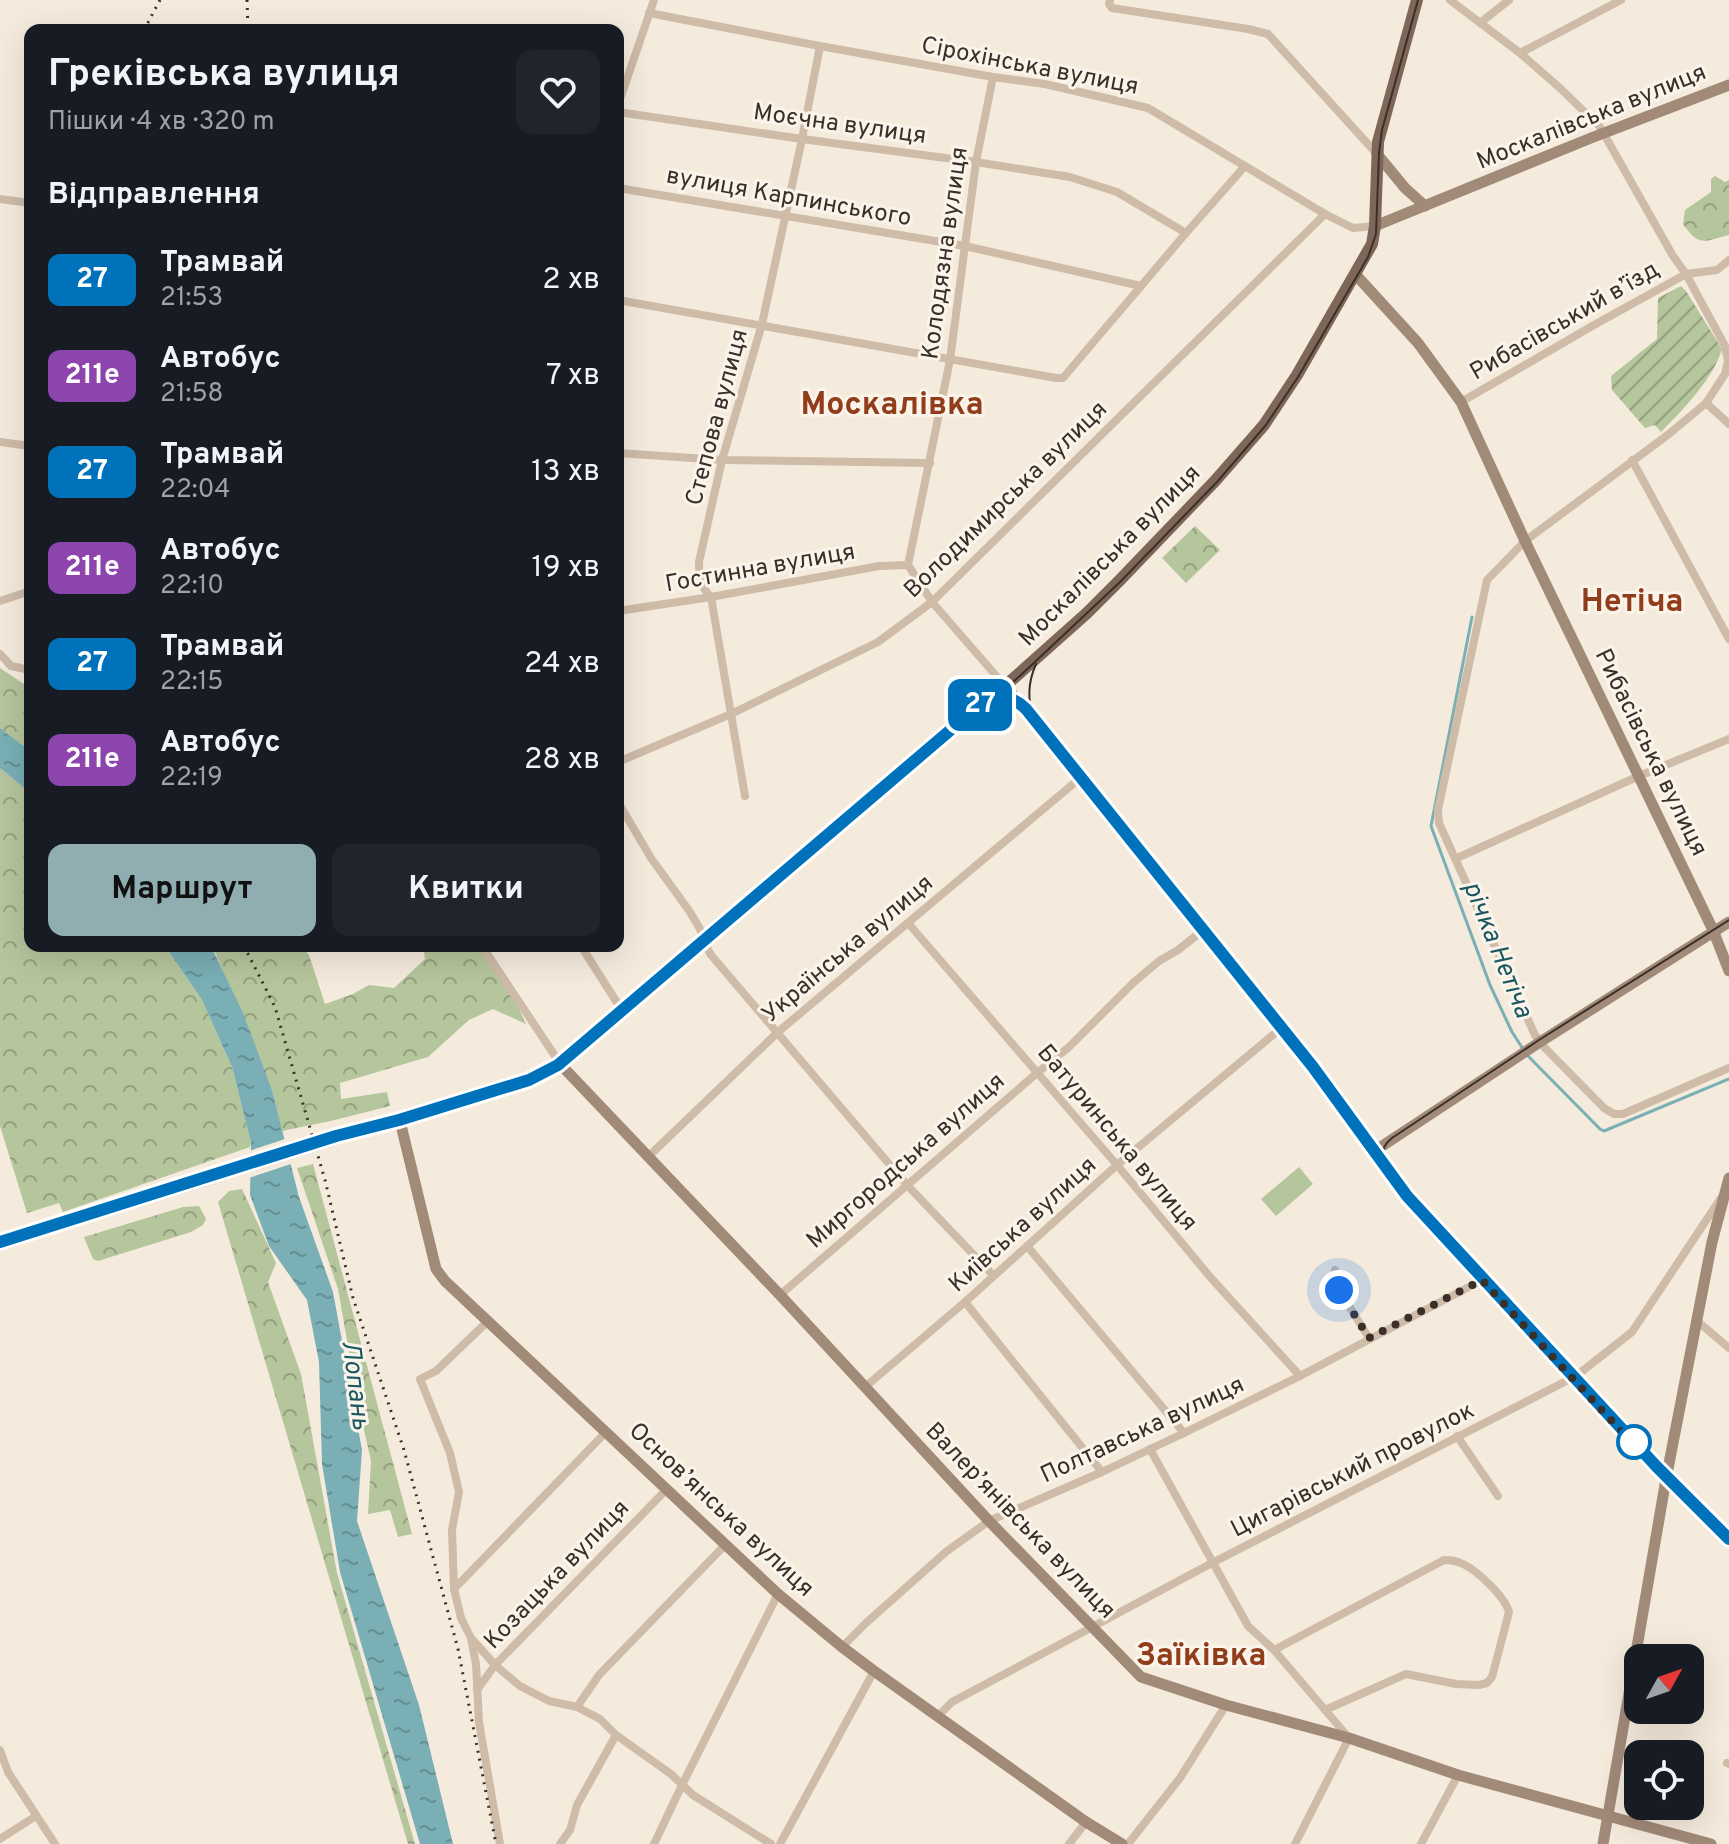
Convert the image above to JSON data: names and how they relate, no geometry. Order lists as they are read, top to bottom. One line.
{"streets":{"main road":["Москалівська вулиця"],"street":["Сірохінська вулиця","Моєчна вулиця","вулиця Карпинського","Колодязна вулиця","Рибасівський в’їзд","Степова вулиця","Володимирська вулиця","Гостинна вулиця","Рибасівська вулиця","Українська вулиця","Батуринська вулиця","Миргородська вулиця","Київська вулиця","Полтавська вулиця","Цигарівський провулок","Основ’янська вулиця","Валер’янівська вулиця","Козацька вулиця"]},"crossings":[["Сірохінська вулиця","Москалівська вулиця"],["Сірохінська вулиця","Колодязна вулиця"],["Сірохінська вулиця","Степова вулиця"],["Сірохінська вулиця","Володимирська вулиця"],["Москалівська вулиця","Рибасівська вулиця"],["Москалівська вулиця","Основ’янська вулиця"],["Москалівська вулиця","Валер’янівська вулиця"],["Моєчна вулиця","Колодязна вулиця"],["Моєчна вулиця","Степова вулиця"],["вулиця Карпинського","Колодязна вулиця"],["вулиця Карпинського","Степова вулиця"],["Колодязна вулиця","Гостинна вулиця"],["Рибасівський в’їзд","Рибасівська вулиця"],["Степова вулиця","Володимирська вулиця"],["Степова вулиця","Гостинна вулиця"],["Українська вулиця","Батуринська вулиця"],["Українська вулиця","Валер’янівська вулиця"],["Батуринська вулиця","Миргородська вулиця"],["Батуринська вулиця","Київська вулиця"],["Батуринська вулиця","Полтавська вулиця"],["Миргородська вулиця","Валер’янівська вулиця"],["Київська вулиця","Валер’янівська вулиця"],["Полтавська вулиця","Основ’янська вулиця"],["Полтавська вулиця","Валер’янівська вулиця"],["Цигарівський провулок","Основ’янська вулиця"],["Цигарівський провулок","Валер’янівська вулиця"],["Основ’янська вулиця","Козацька вулиця"]],"districts":["Москалівка","Нетіча","Заїківка"],"water":["річка Нетіча","Лопань"],"lines":["tram line 27"],"north":"top right","page":{"on_map":"27","heading":[["Греківська вулиця","Пішки · 4 хв · 320 m"],"Відправлення"],"list":[{"mark":"27","name":"Трамвай","note":"21:53","value":"2 хв"},{"mark":"211е","name":"Автобус","note":"21:58","value":"7 хв"},{"mark":"27","name":"Трамвай","note":"22:04","value":"13 хв"},{"mark":"211е","name":"Автобус","note":"22:10","value":"19 хв"},{"mark":"27","name":"Трамвай","note":"22:15","value":"24 хв"},{"mark":"211е","name":"Автобус","note":"22:19","value":"28 хв"}],"buttons":["Маршрут","Квитки"]}}
